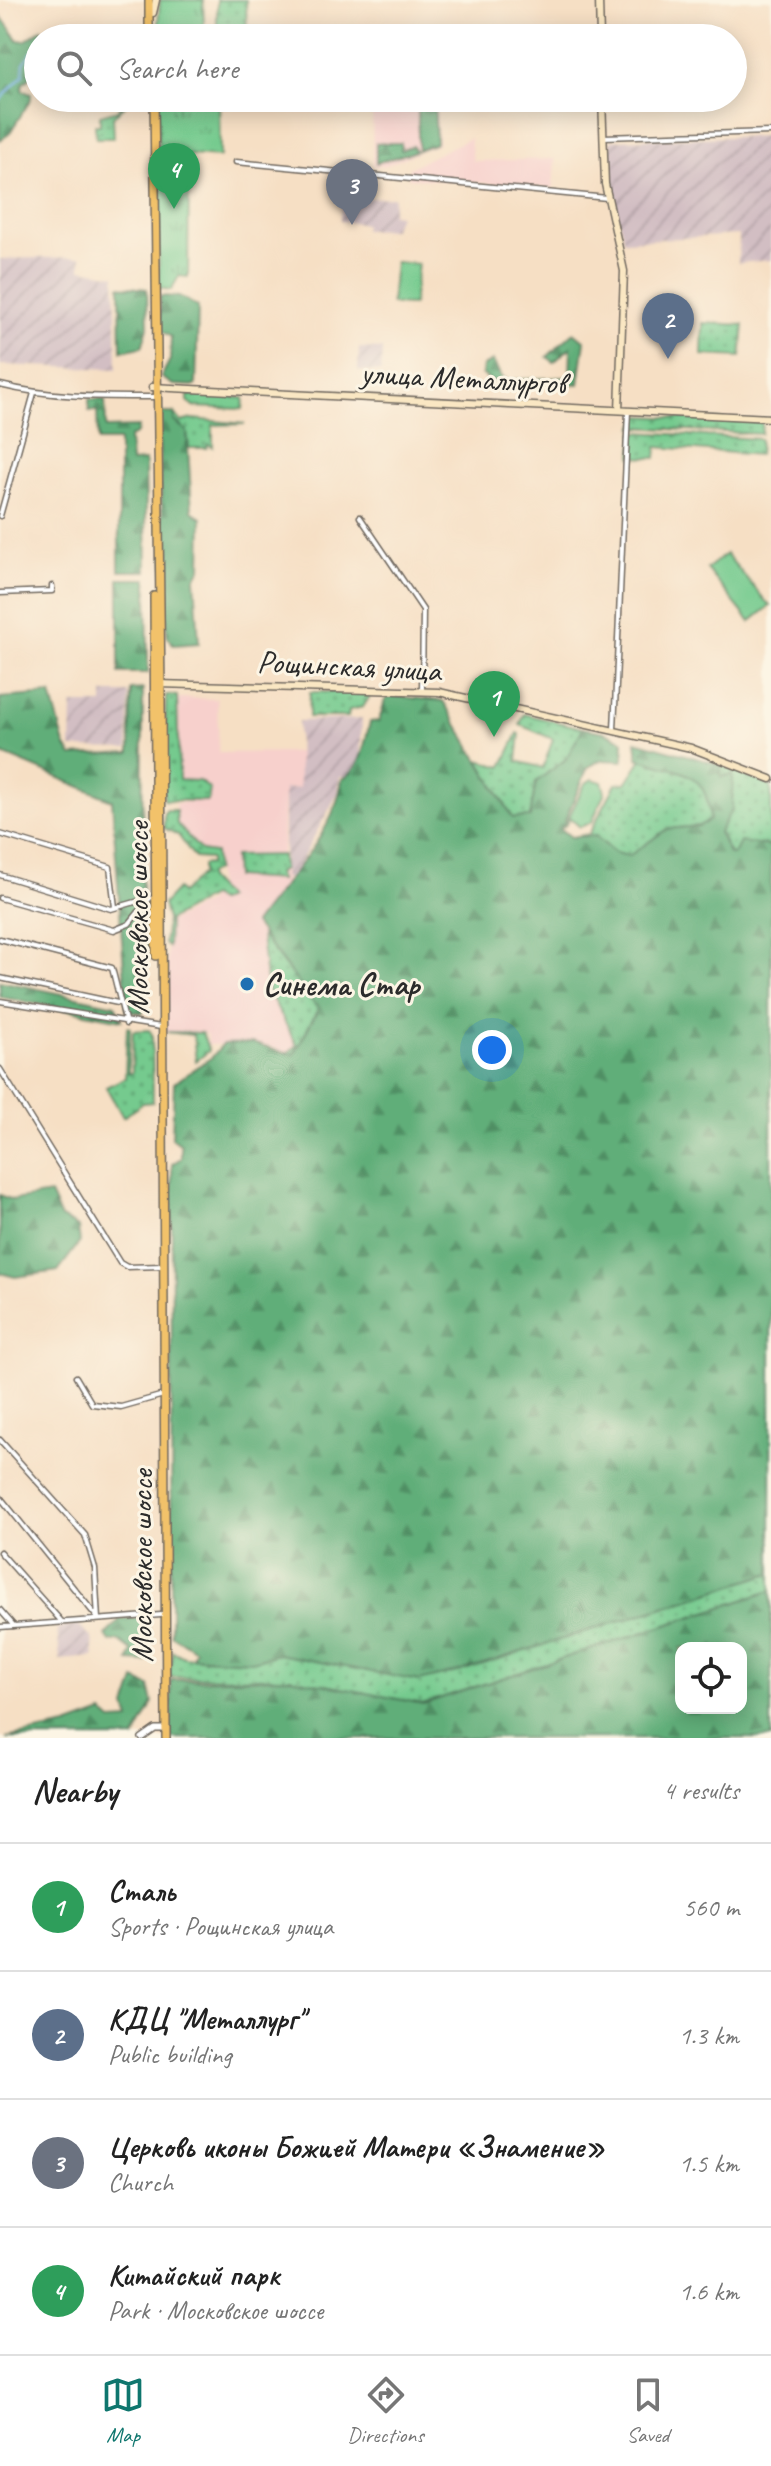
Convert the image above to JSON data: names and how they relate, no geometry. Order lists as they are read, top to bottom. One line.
{"streets":{"main road":["улица Металлургов","Рощинская улица","Московское шоссе"]},"crossings":[["улица Металлургов","Московское шоссе"],["Рощинская улица","Московское шоссе"]],"places":["Синема Стар"],"page":{"search":"Search here","pins":["4","3","2","1"],"heading":["Nearby","4 results"],"list":[{"mark":"1","name":"Сталь","note":"Sports · Рощинская улица","value":"560 m"},{"mark":"2","name":"КДЦ \"Металлург\"","note":"Public building","value":"1.3 km"},{"mark":"3","name":"Церковь иконы Божией Матери «Знамение»","note":"Church","value":"1.5 km"},{"mark":"4","name":"Китайский парк","note":"Park · Московское шоссе","value":"1.6 km"}],"nav":["Map","Directions","Saved"]}}
